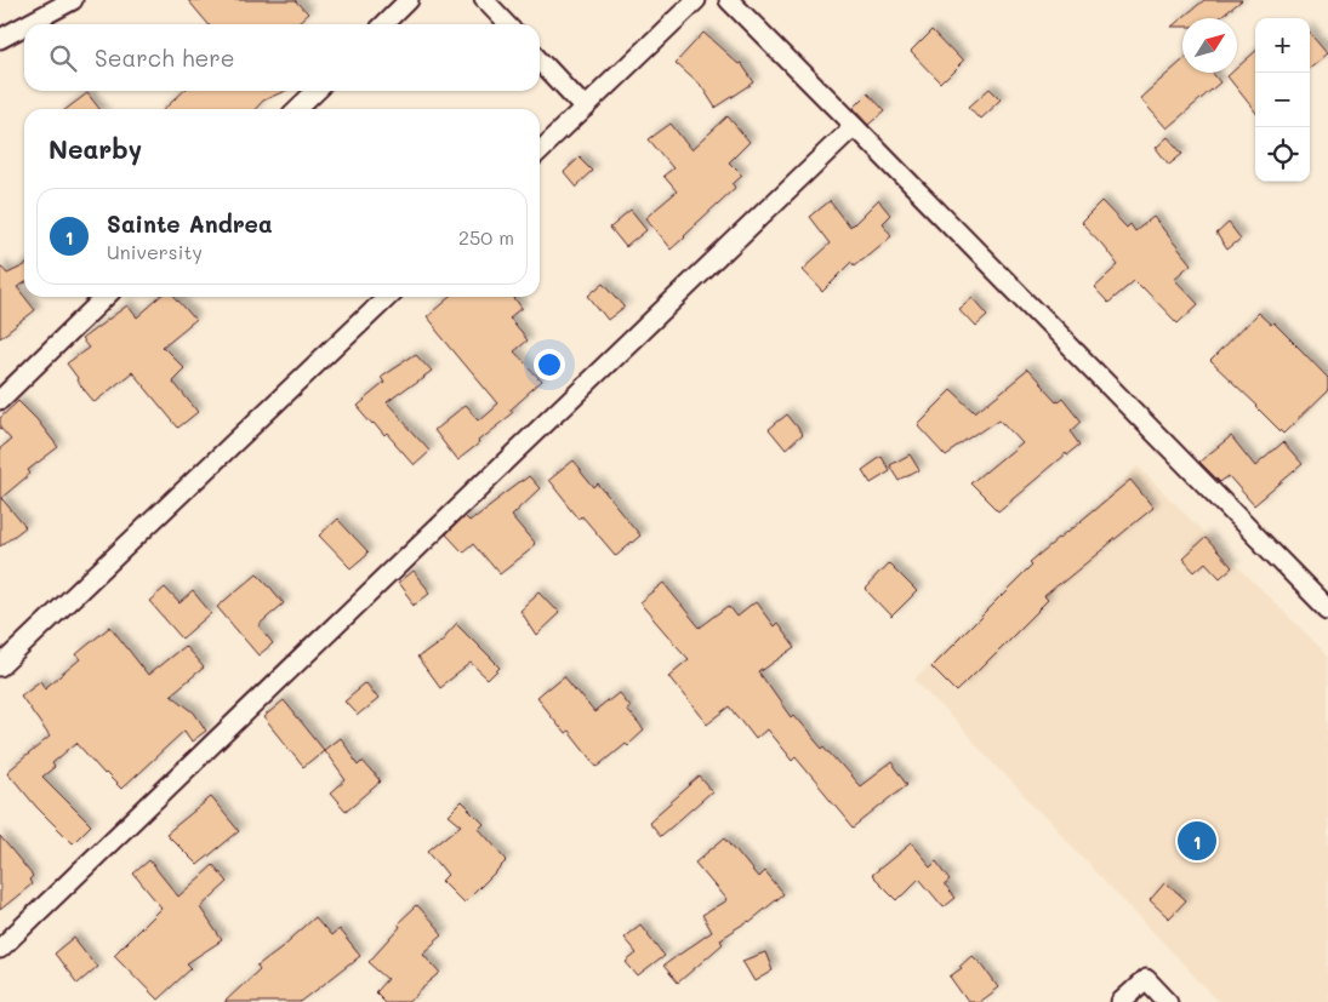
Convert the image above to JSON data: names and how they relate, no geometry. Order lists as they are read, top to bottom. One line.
{"north":"top right","page":{"map_buttons":["+","−"],"search":"Search here","heading":"Nearby","list":[{"mark":"1","name":"Sainte Andrea","note":"University","value":"250 m"}],"pins":"1"}}
